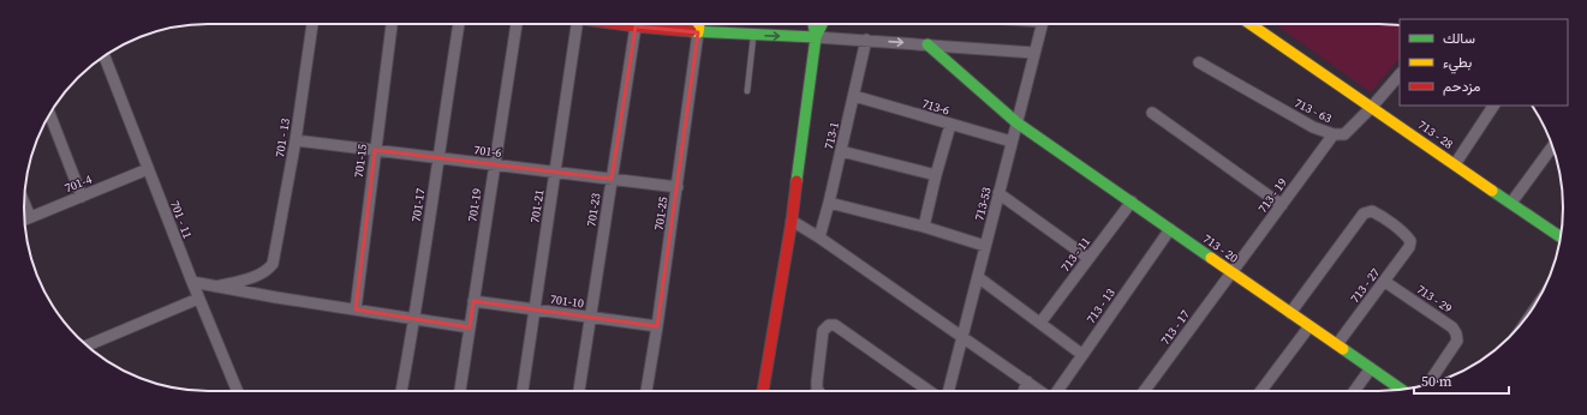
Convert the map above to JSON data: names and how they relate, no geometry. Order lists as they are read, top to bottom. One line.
{"streets":{"street":["713-6","713 - 63","713 - 28","713-1","701 - 13","701-6","701-15","701-4","713 - 19","713-53","701-17","701-19","701-21","701-23","701-25","701 - 11","713 - 20","713 - 11","713 - 27","713 - 29","701-10","713 - 13","713 - 17"]},"crossings":[["713-6","713-1"],["713-6","713-53"],["713 - 63","713 - 28"],["713 - 63","713 - 19"],["701 - 13","701-6"],["701-6","701-15"],["701-6","701-17"],["701-6","701-19"],["701-6","701-21"],["701-6","701-23"],["701-6","701-25"],["701-4","701 - 11"],["713 - 19","713 - 20"],["713 - 19","713 - 17"],["713-53","713 - 20"],["701-19","701-10"],["701-21","701-10"],["701-23","701-10"],["701-25","701-10"],["713 - 20","713 - 11"],["713 - 20","713 - 27"],["713 - 20","713 - 13"],["713 - 20","713 - 17"],["713 - 27","713 - 29"]],"legend":["سالك","بطيء","مزدحم"],"scale_bar":"50 m"}
